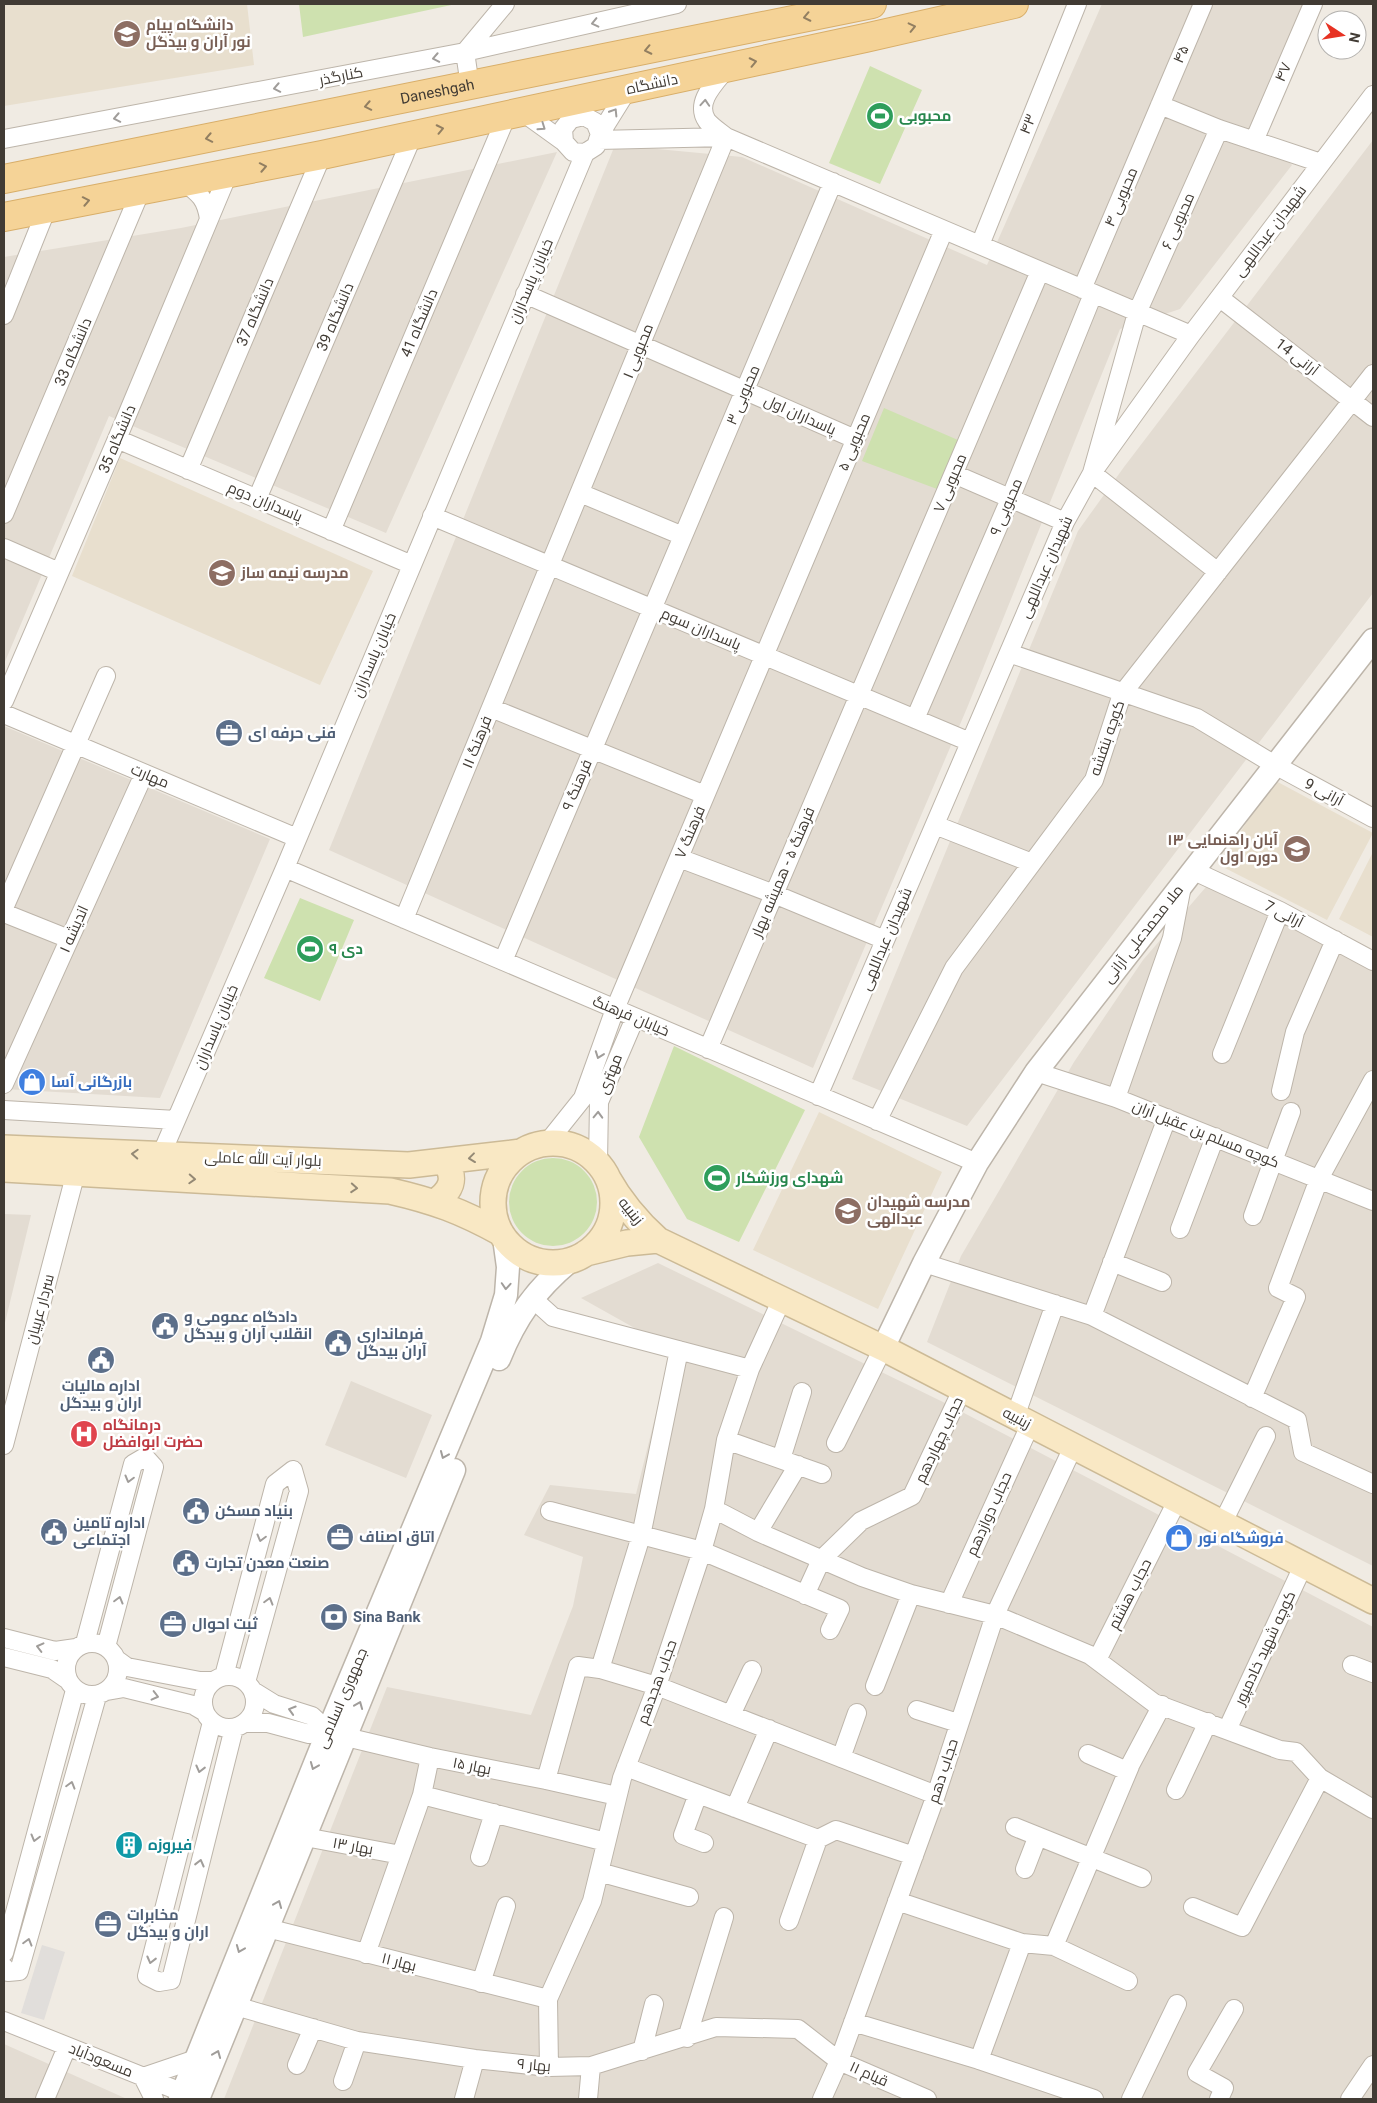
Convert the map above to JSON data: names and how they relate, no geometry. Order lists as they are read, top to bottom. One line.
{"streets":{"main road":["دانشگاه","Daneshgah","بلوار آیت‌ الله عاملی","زینبیه"],"street":["۴۵","۴۷","کنارگذر","۴۳","محبوبی ۴","محبوبی ۶","شهیدان عبداللهی","خیابان پاسداران","دانشگاه 37","دانشگاه 39","دانشگاه 41","محبوبی ۱","دانشگاه 33","آرانی 14","محبوبی ۳","پاسداران اول","دانشگاه 35","محبوبی ۵","محبوبی ۷","پاسداران دوم","محبوبی ۹","پاسداران سوم","کوچه بنفشه","فرهنگ ۱۱","مهارت","فرهنگ ۹","آرانی 9","فرهنگ ۷","فرهنگ ۵ - همیشه بهار","آرانی 7","اندیشه ۱","ملا محمدعلی آرانی","خیابان فرهنگ","مهتری","کوچه مسلم بن عقیل آران","سردار عربیان","حجاب چهاردهم","حجاب دوازدهم","حجاب هشتم","کوچه شهید خادمپور","حجاب هجدهم","جمهوری اسلامی","بهار ۱۵","حجاب دهم","بهار ۱۳","بهار ۱۱","مسعودآباد","بهار ۹","قیام ۱۱"]},"crossings":[["۴۵","محبوبی ۴"],["دانشگاه","دانشگاه 37"],["دانشگاه","دانشگاه 39"],["دانشگاه","دانشگاه 41"],["محبوبی ۴","محبوبی ۹"],["محبوبی ۶","شهیدان عبداللهی"],["شهیدان عبداللهی","آرانی 14"],["شهیدان عبداللهی","پاسداران سوم"],["شهیدان عبداللهی","آرانی 9"],["شهیدان عبداللهی","خیابان فرهنگ"],["خیابان پاسداران","پاسداران اول"],["خیابان پاسداران","پاسداران دوم"],["خیابان پاسداران","پاسداران سوم"],["خیابان پاسداران","مهارت"],["خیابان پاسداران","خیابان فرهنگ"],["خیابان پاسداران","بلوار آیت‌ الله عاملی"],["دانشگاه 37","پاسداران دوم"],["دانشگاه 39","پاسداران دوم"],["دانشگاه 41","پاسداران دوم"],["محبوبی ۱","پاسداران اول"],["محبوبی ۱","پاسداران سوم"],["محبوبی ۱","فرهنگ ۱۱"],["آرانی 14","کوچه بنفشه"],["محبوبی ۳","پاسداران اول"],["محبوبی ۳","پاسداران سوم"],["محبوبی ۳","فرهنگ ۹"],["پاسداران اول","محبوبی ۵"],["دانشگاه 35","پاسداران دوم"],["محبوبی ۵","پاسداران سوم"],["محبوبی ۵","فرهنگ ۷"],["محبوبی ۷","پاسداران سوم"],["محبوبی ۷","فرهنگ ۵ - همیشه بهار"],["محبوبی ۹","پاسداران سوم"],["پاسداران سوم","فرهنگ ۱۱"],["پاسداران سوم","فرهنگ ۹"],["پاسداران سوم","فرهنگ ۷"],["پاسداران سوم","فرهنگ ۵ - همیشه بهار"],["کوچه بنفشه","آرانی 9"],["کوچه بنفشه","خیابان فرهنگ"],["فرهنگ ۱۱","خیابان فرهنگ"],["مهارت","اندیشه ۱"],["فرهنگ ۹","خیابان فرهنگ"],["آرانی 9","ملا محمدعلی آرانی"],["فرهنگ ۷","خیابان فرهنگ"],["فرهنگ ۷","مهتری"],["فرهنگ ۵ - همیشه بهار","خیابان فرهنگ"],["آرانی 7","ملا محمدعلی آرانی"],["ملا محمدعلی آرانی","خیابان فرهنگ"],["ملا محمدعلی آرانی","کوچه مسلم بن عقیل آران"],["ملا محمدعلی آرانی","زینبیه"],["خیابان فرهنگ","مهتری"],["مهتری","بلوار آیت‌ الله عاملی"],["مهتری","زینبیه"],["مهتری","جمهوری اسلامی"],["بلوار آیت‌ الله عاملی","زینبیه"],["بلوار آیت‌ الله عاملی","سردار عربیان"],["بلوار آیت‌ الله عاملی","جمهوری اسلامی"],["زینبیه","حجاب چهاردهم"],["زینبیه","حجاب دوازدهم"],["زینبیه","حجاب هشتم"],["زینبیه","کوچه شهید خادمپور"],["زینبیه","حجاب هجدهم"],["زینبیه","جمهوری اسلامی"],["زینبیه","حجاب دهم"],["حجاب هجدهم","بهار ۱۵"],["حجاب هجدهم","بهار ۱۱"],["حجاب هجدهم","بهار ۹"],["جمهوری اسلامی","بهار ۱۵"],["جمهوری اسلامی","بهار ۱۳"],["جمهوری اسلامی","بهار ۱۱"],["جمهوری اسلامی","مسعودآباد"],["جمهوری اسلامی","بهار ۹"],["حجاب دهم","بهار ۹"],["حجاب دهم","قیام ۱۱"],["بهار ۹","قیام ۱۱"]],"one_way":["کنارگذر","دانشگاه"],"places":{"school or university":["دانشگاه پیام نور آران و بیدگل","مدرسه نیمه ساز","۱۳ آبان راهنمایی دوره اول","مدرسه شهیدان عبدالهی"],"sports":["محبوبی","۹ دی","شهدای ورزشکار"],"office":["فنی حرفه ای","اتاق اصناف","ثبت احوال","مخابرات اران و بیدگل"],"shop":["بازرگانی آسا","فروشگاه نور"],"public building":["دادگاه عمومی و انقلاب آران و بیدگل","فرمانداری آران بیدگل","اداره مالیات اران و بیدگل","بنیاد مسکن","اداره تامین اجتماعی","صنعت معدن تجارت"],"hospital":["درمانگاه حضرت ابوافضل"],"bank":["Sina Bank"],"building":["فیروزه"]},"north":"right"}
